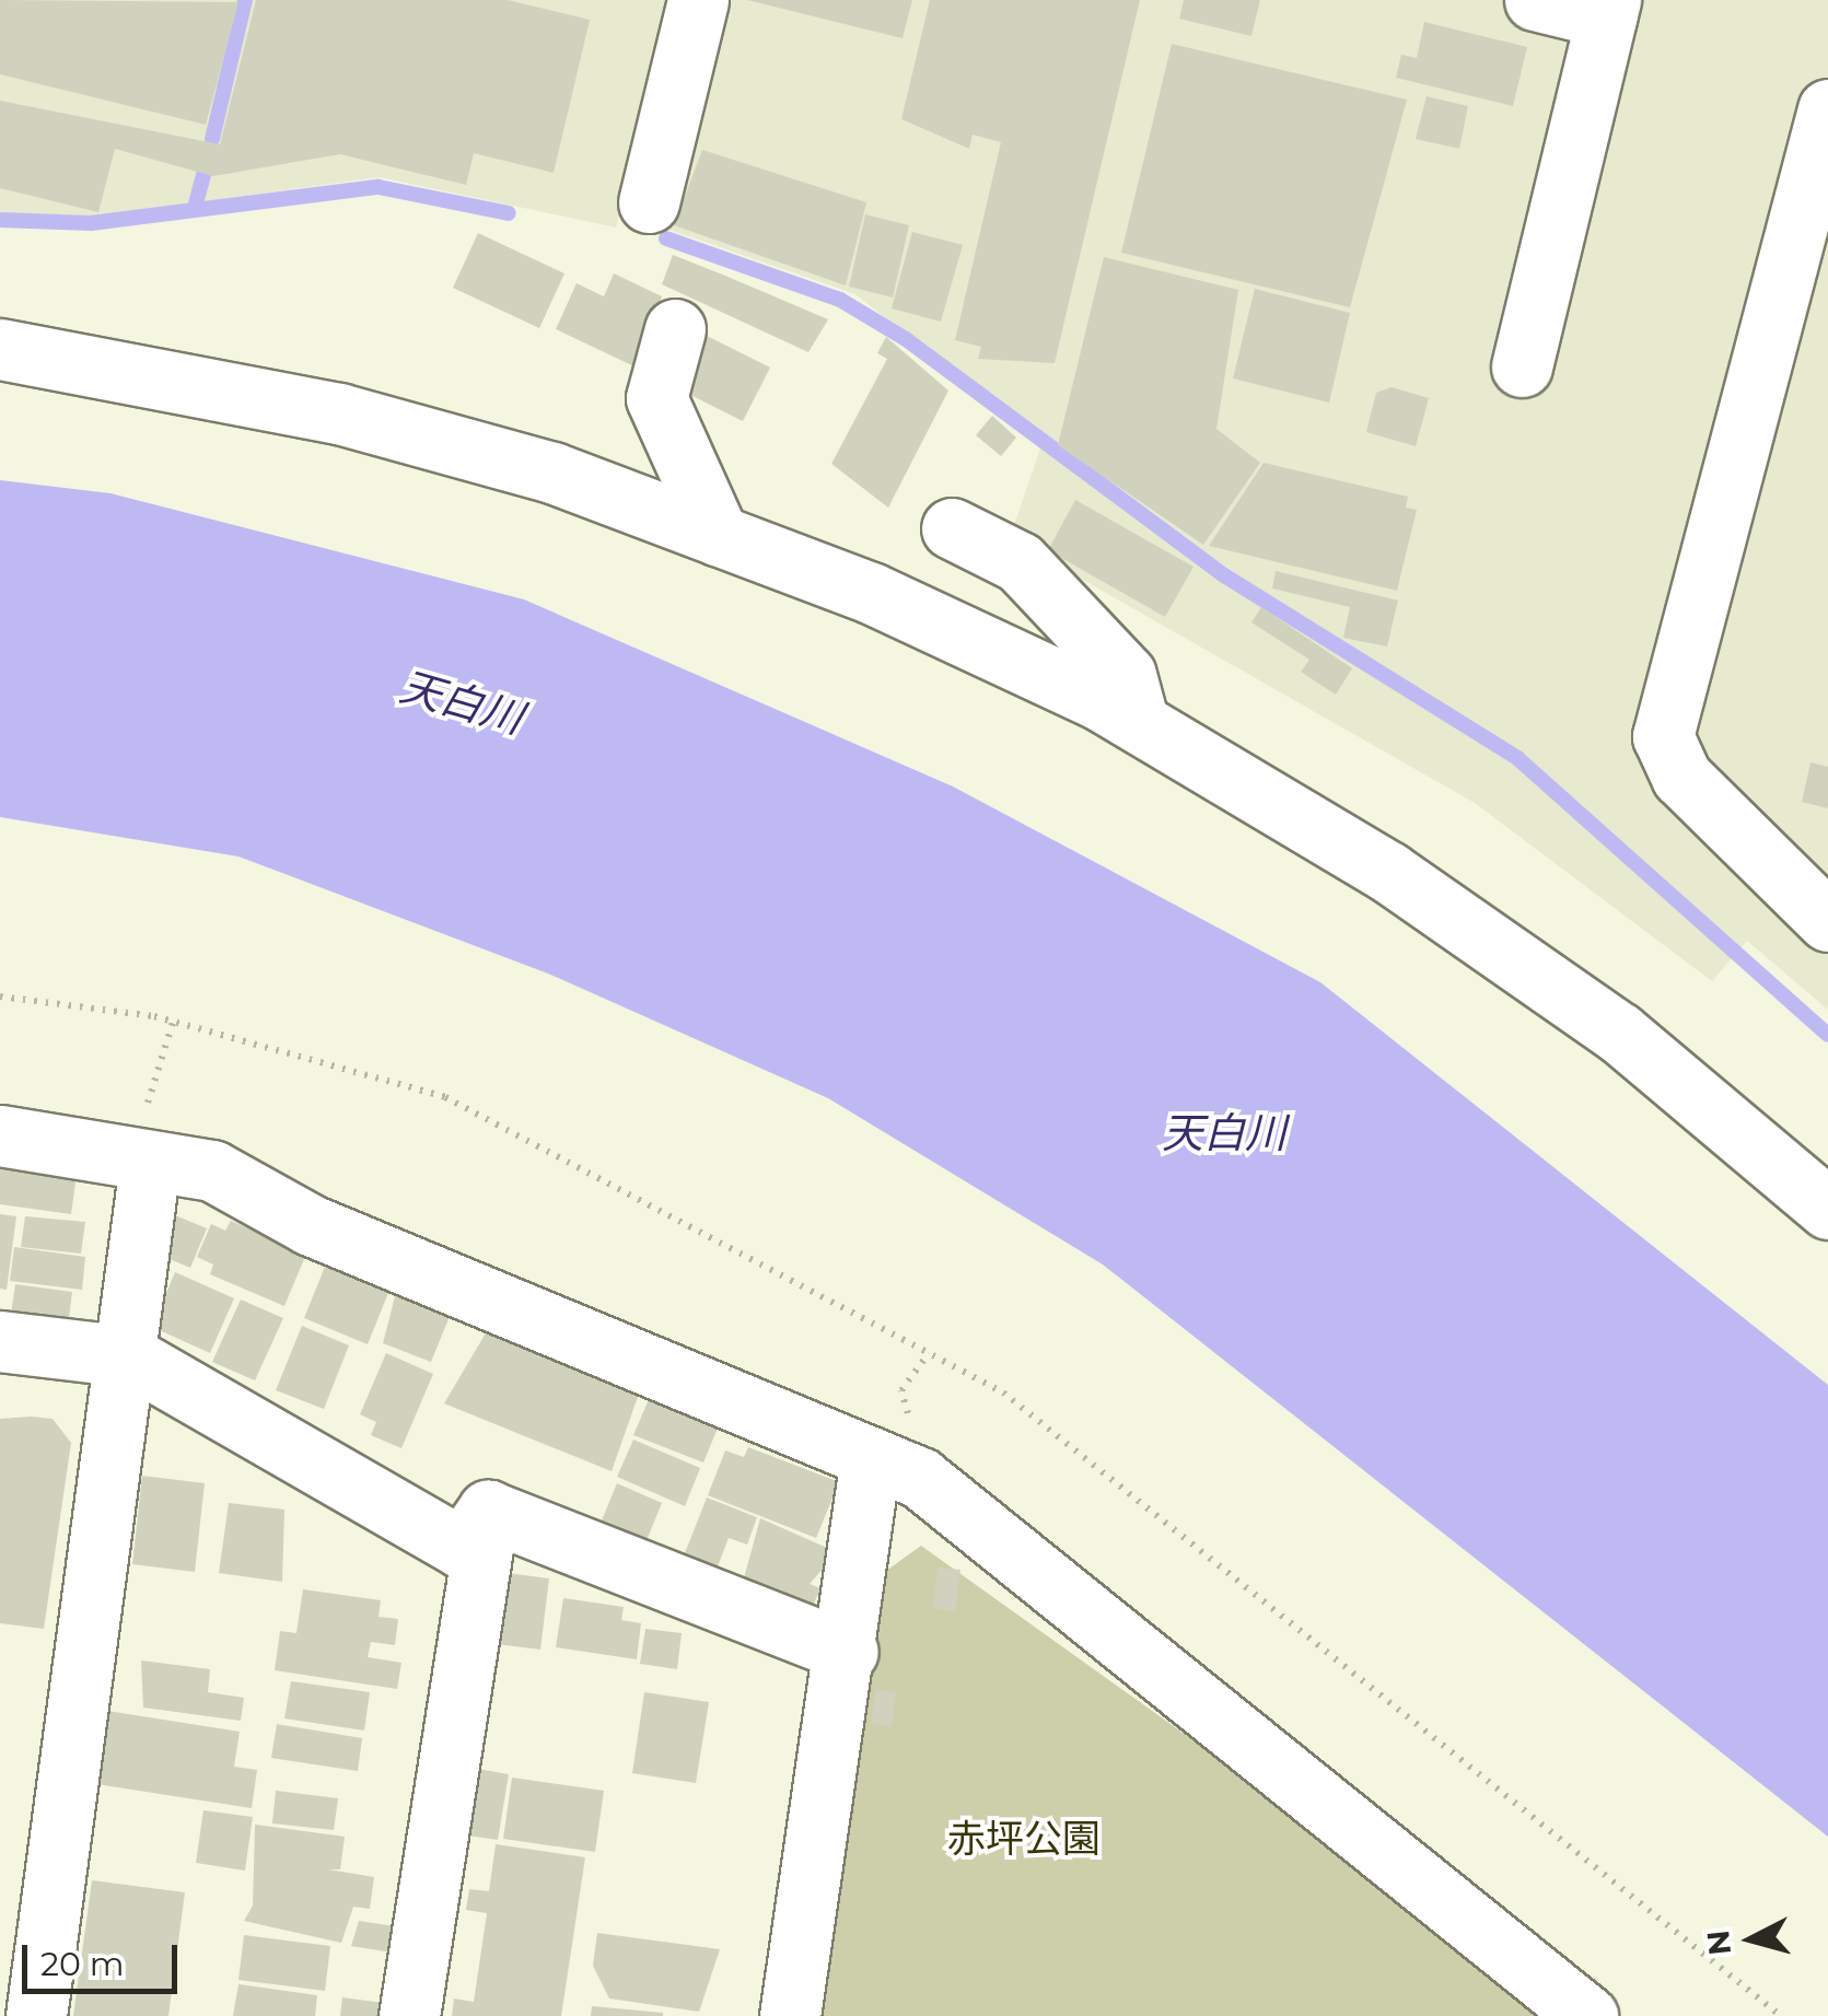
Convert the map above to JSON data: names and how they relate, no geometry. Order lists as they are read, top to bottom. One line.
{"water":["天白川"],"parks":["赤坪公園"],"scale_bar":"20 m","north":"left"}
